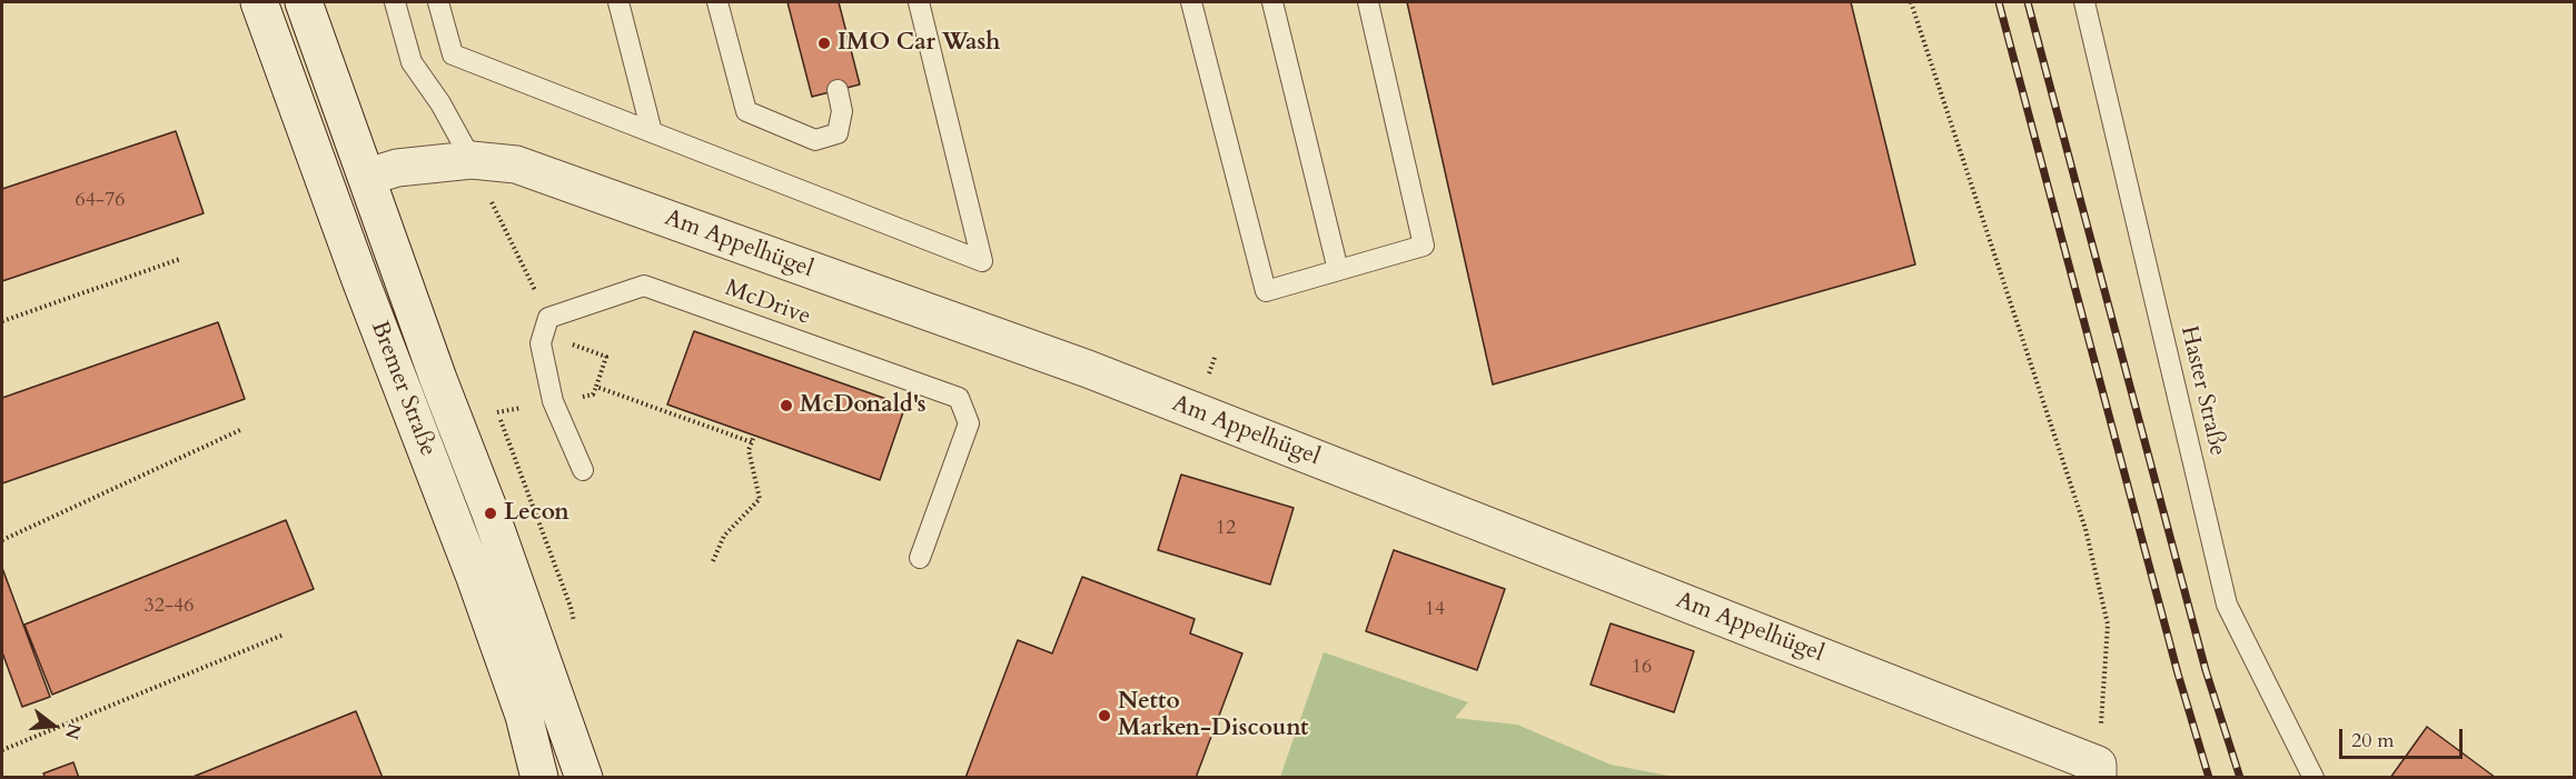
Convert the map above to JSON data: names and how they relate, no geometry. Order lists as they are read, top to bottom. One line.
{"streets":{"street":["Am Appelhügel","Bremer Straße"],"lane":["McDrive","Haster Straße"]},"crossings":[["Am Appelhügel","Bremer Straße"]],"places":["IMO Car Wash","McDonald's","Lecon","Netto Marken-Discount"],"house_numbers":["64-76","12","32-46","14","16"],"scale_bar":"20 m","north":"right"}
